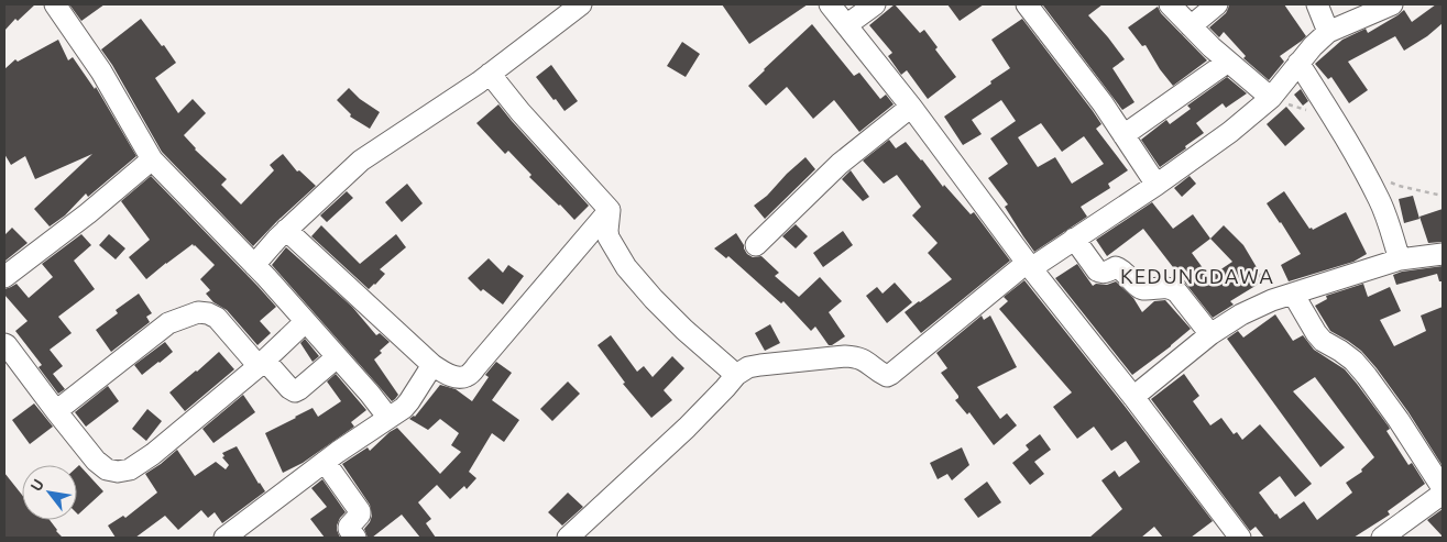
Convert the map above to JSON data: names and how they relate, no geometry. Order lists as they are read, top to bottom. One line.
{"districts":["KEDUNGDAWA"],"north":"top left"}
